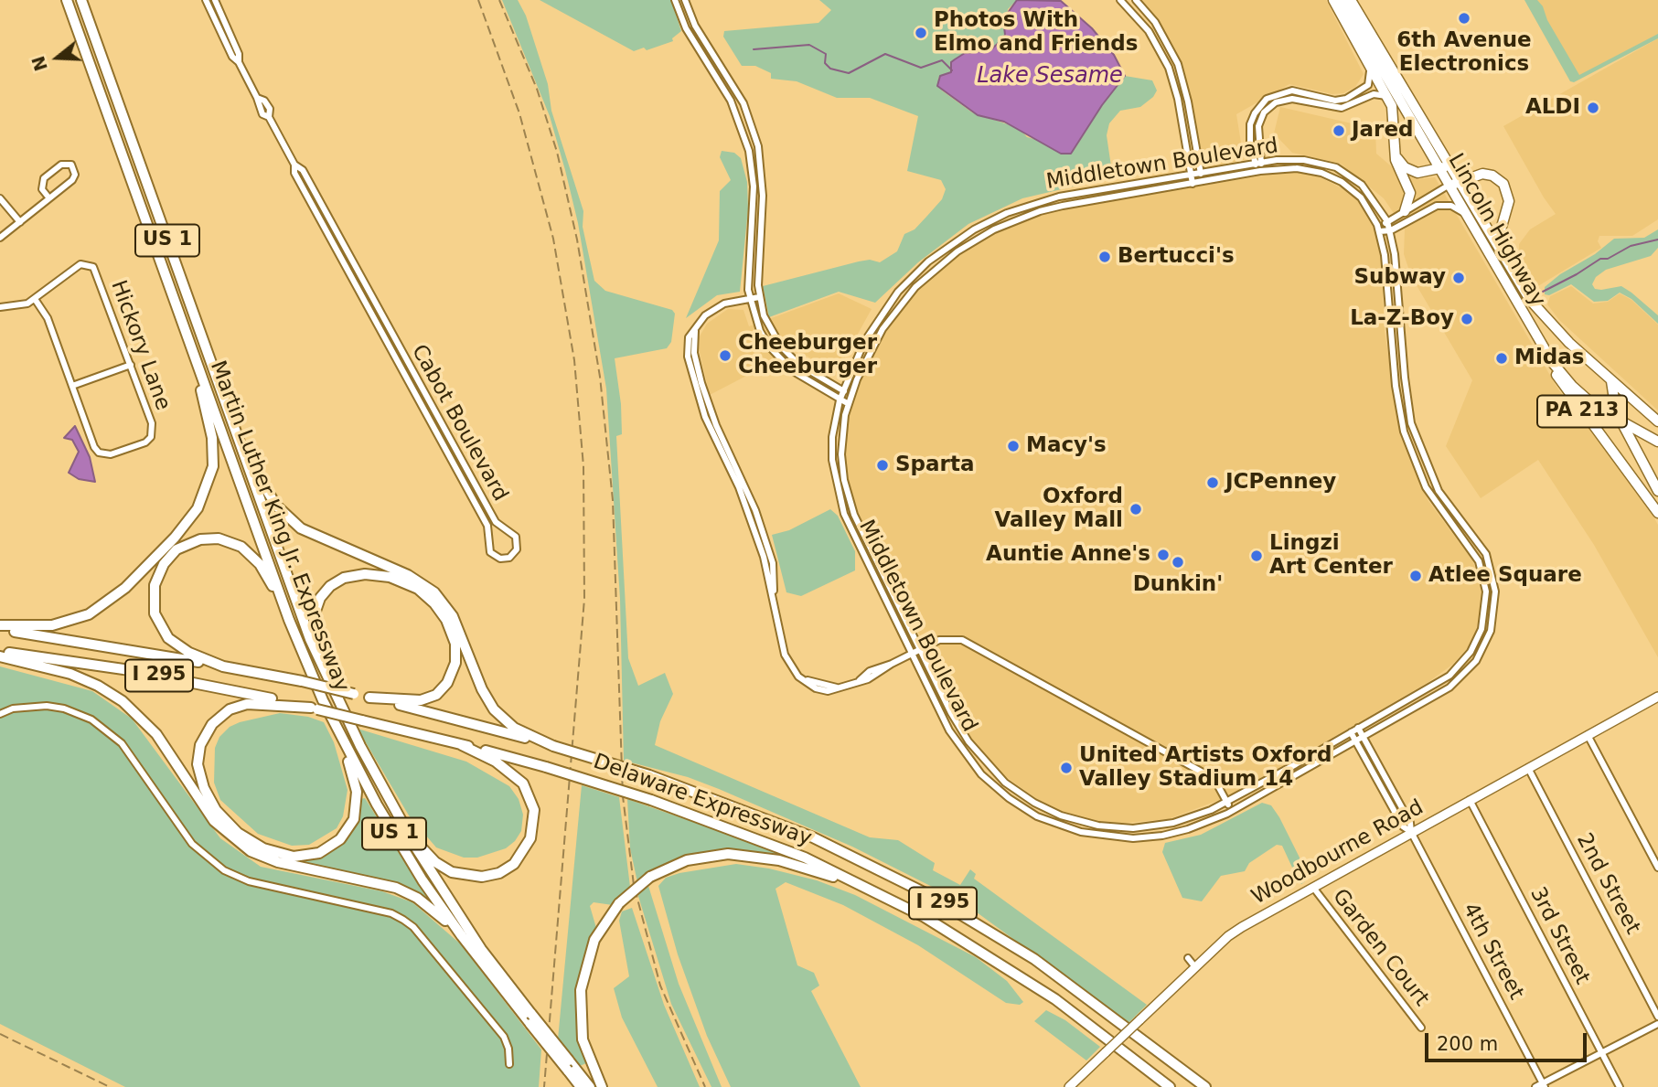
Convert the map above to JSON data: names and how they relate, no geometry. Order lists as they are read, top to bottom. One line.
{"streets":{"highway":["US 1","Martin Luther King Jr. Expressway","I 295","Delaware Expressway"],"main road":["Lincoln Highway","PA 213","Woodbourne Road"],"street":["Middletown Boulevard","Hickory Lane","Cabot Boulevard","2nd Street","3rd Street","Garden Court","4th Street"]},"crossings":[["Middletown Boulevard","4th Street"],["Lincoln Highway","PA 213"],["I 295","Delaware Expressway"],["Woodbourne Road","2nd Street"],["Woodbourne Road","3rd Street"],["Woodbourne Road","Garden Court"],["Woodbourne Road","4th Street"]],"water":["Lake Sesame"],"places":["6th Avenue Electronics","Photos With Elmo and Friends","ALDI","Jared","Bertucci's","Subway","La-Z-Boy","Cheeburger Cheeburger","Midas","Macy's","Sparta","JCPenney","Oxford Valley Mall","Auntie Anne's","Lingzi Art Center","Dunkin'","Atlee Square","United Artists Oxford Valley Stadium 14"],"scale_bar":"200 m","north":"left"}
